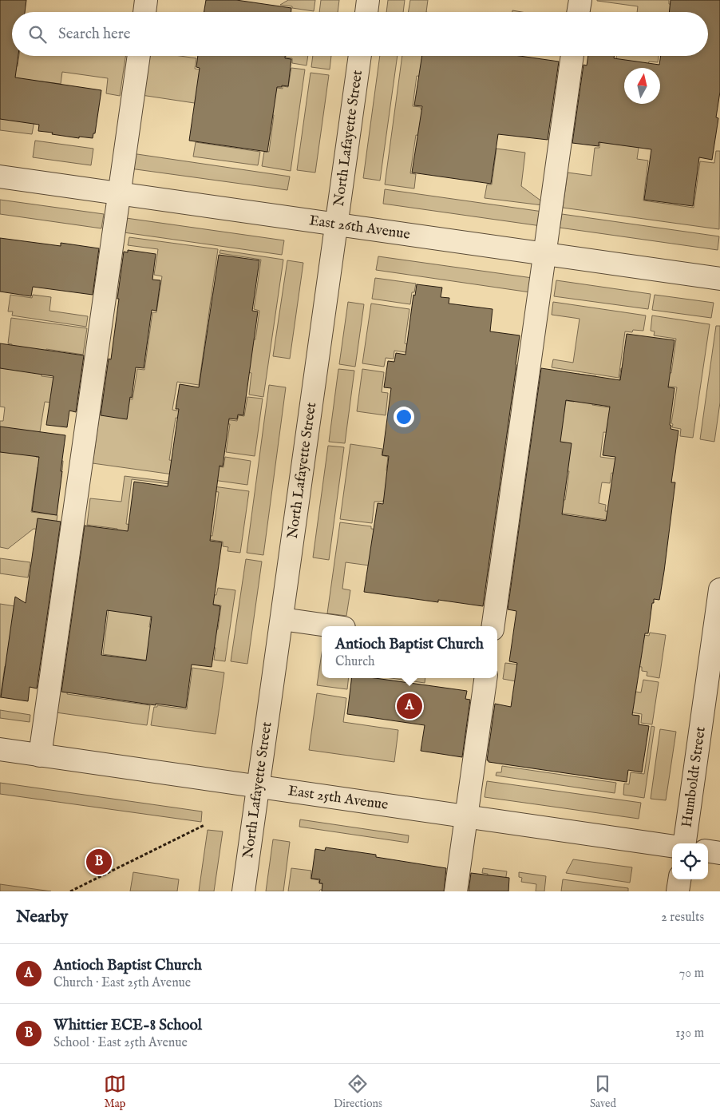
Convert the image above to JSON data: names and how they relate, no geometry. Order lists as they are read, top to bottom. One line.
{"streets":{"street":["North Lafayette Street","East 26th Avenue","Humboldt Street","East 25th Avenue"]},"crossings":[["North Lafayette Street","East 26th Avenue"],["North Lafayette Street","East 25th Avenue"]],"north":"top","page":{"search":"Search here","popup":["Antioch Baptist Church","Church"],"pins":["A","B"],"heading":["Nearby","2 results"],"list":[{"mark":"A","name":"Antioch Baptist Church","note":"Church · East 25th Avenue","value":"70 m"},{"mark":"B","name":"Whittier ECE-8 School","note":"School · East 25th Avenue","value":"130 m"}],"nav":["Map","Directions","Saved"]}}
